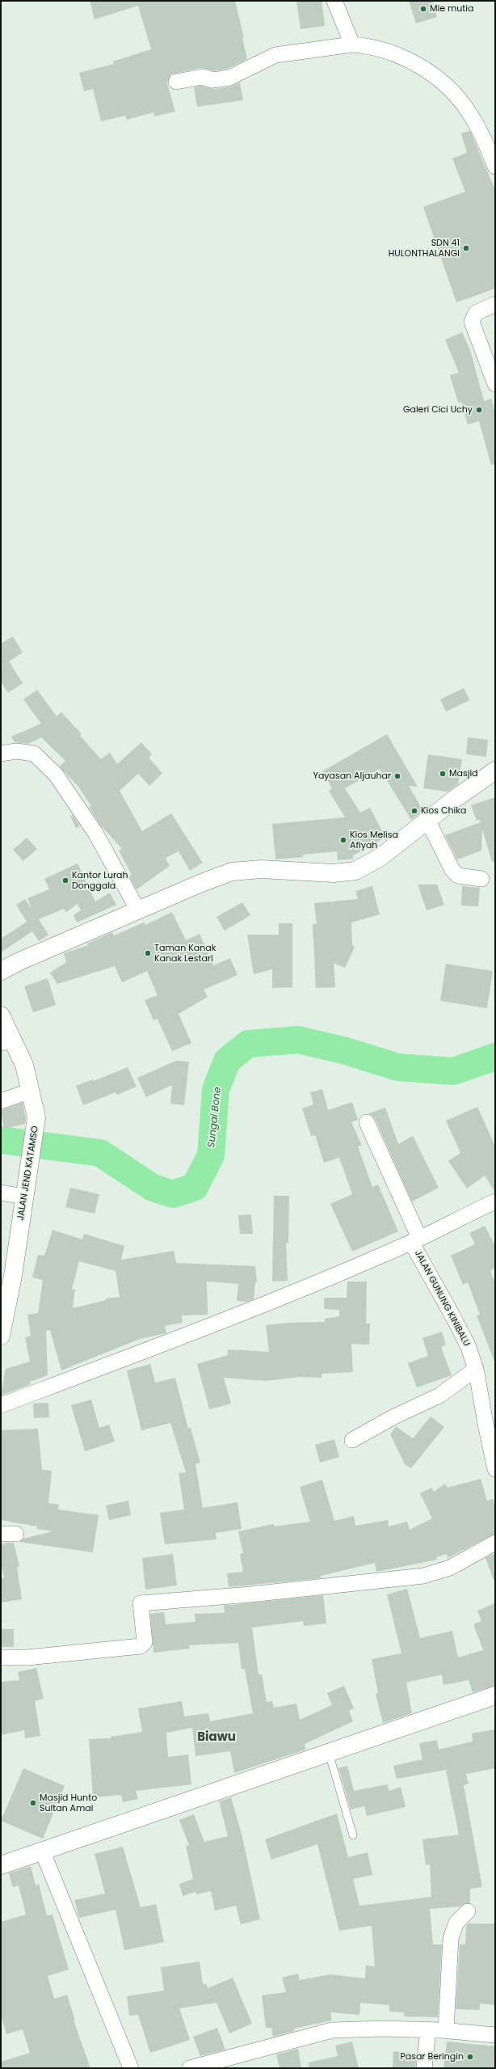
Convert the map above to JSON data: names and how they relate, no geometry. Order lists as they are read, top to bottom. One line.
{"streets":{"street":["JALAN JEND KATAMSO","JALAN GUNUNG KINIBALU"]},"districts":["Biawu"],"water":["Sungai Bone"],"places":["Mie mutia","SDN 41 HULONTHALANGI","Galeri Cici Uchy","Masjid","Yayasan Aljauhar","Kios Chika","Kios Melisa Afiyah","Kantor Lurah Donggala","Taman Kanak Kanak Lestari","Masjid Hunto Sultan Amai","Pasar Beringin"]}
